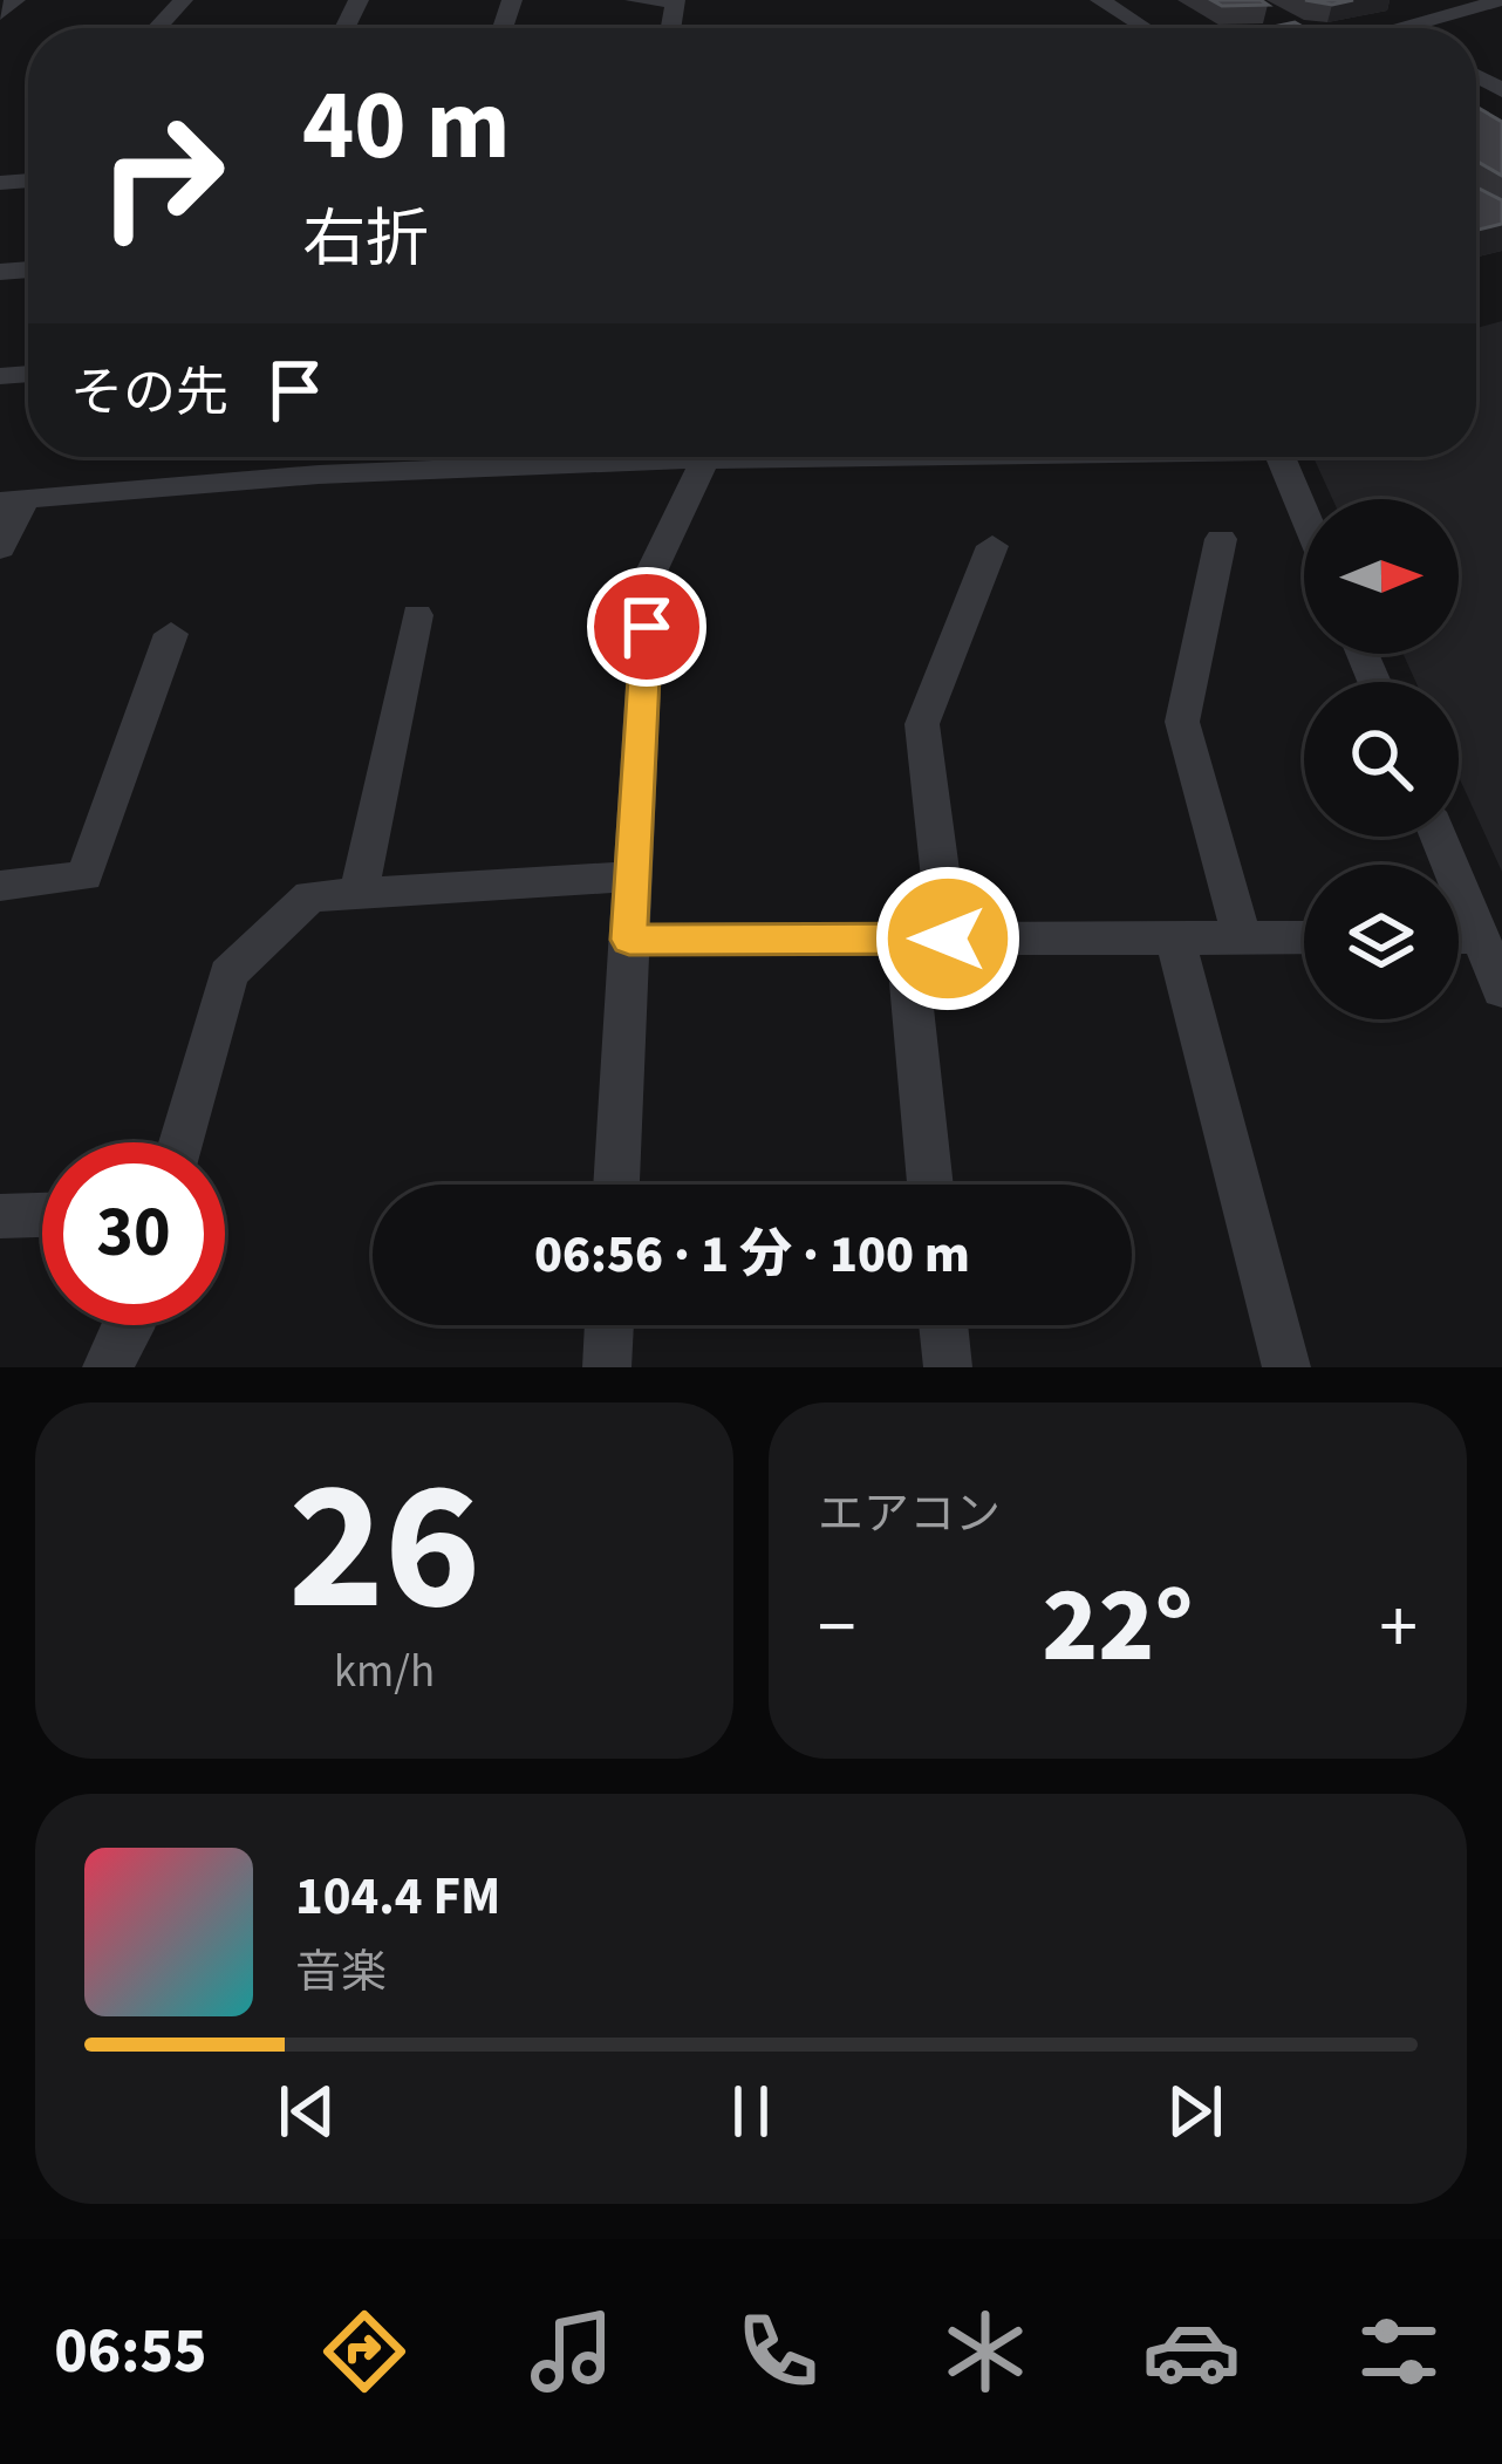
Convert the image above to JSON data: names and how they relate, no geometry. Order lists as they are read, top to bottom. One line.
{"north":"right","page":{"turn":["40 m","右折"],"then":"その先","limit":"30","trip":"06:56 · 1 分 · 100 m","tile":[["26","km/h"],"エアコン"],"heat":["−","22°","+"],"song":["104.4 FM","音楽"],"tabs":"06:55"}}
